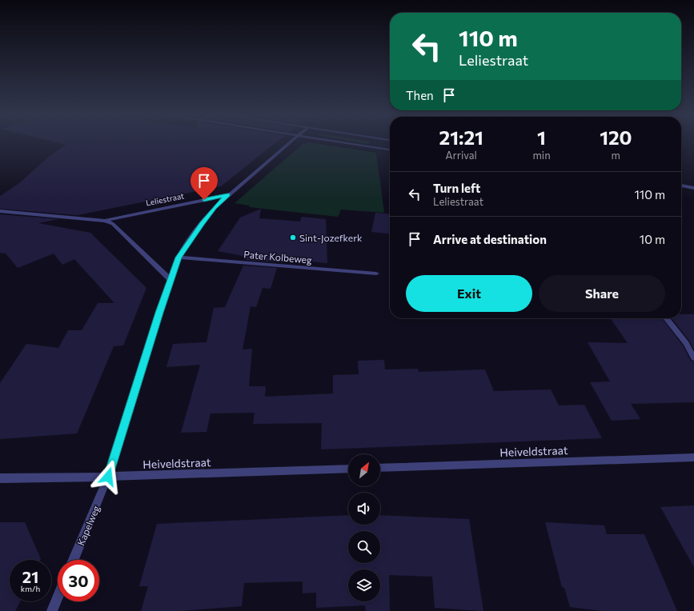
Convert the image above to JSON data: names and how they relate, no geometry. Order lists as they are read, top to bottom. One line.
{"streets":{"street":["Leliestraat","Pater Kolbeweg","Heiveldstraat","Kapelweg"]},"crossings":[["Leliestraat","Kapelweg"],["Pater Kolbeweg","Kapelweg"],["Heiveldstraat","Kapelweg"]],"places":["Sint-Jozefkerk"],"north":"top right","page":{"turn":["110 m","Leliestraat"],"then":"Then","eta":["21:21","Arrival","1","min","120","m"],"list":[{"name":"Turn left","note":"Leliestraat","value":"110 m"},{"name":"Arrive at destination","value":"10 m"}],"buttons":["Exit","Share"],"speed":"21 km/h","limit":"30"}}
